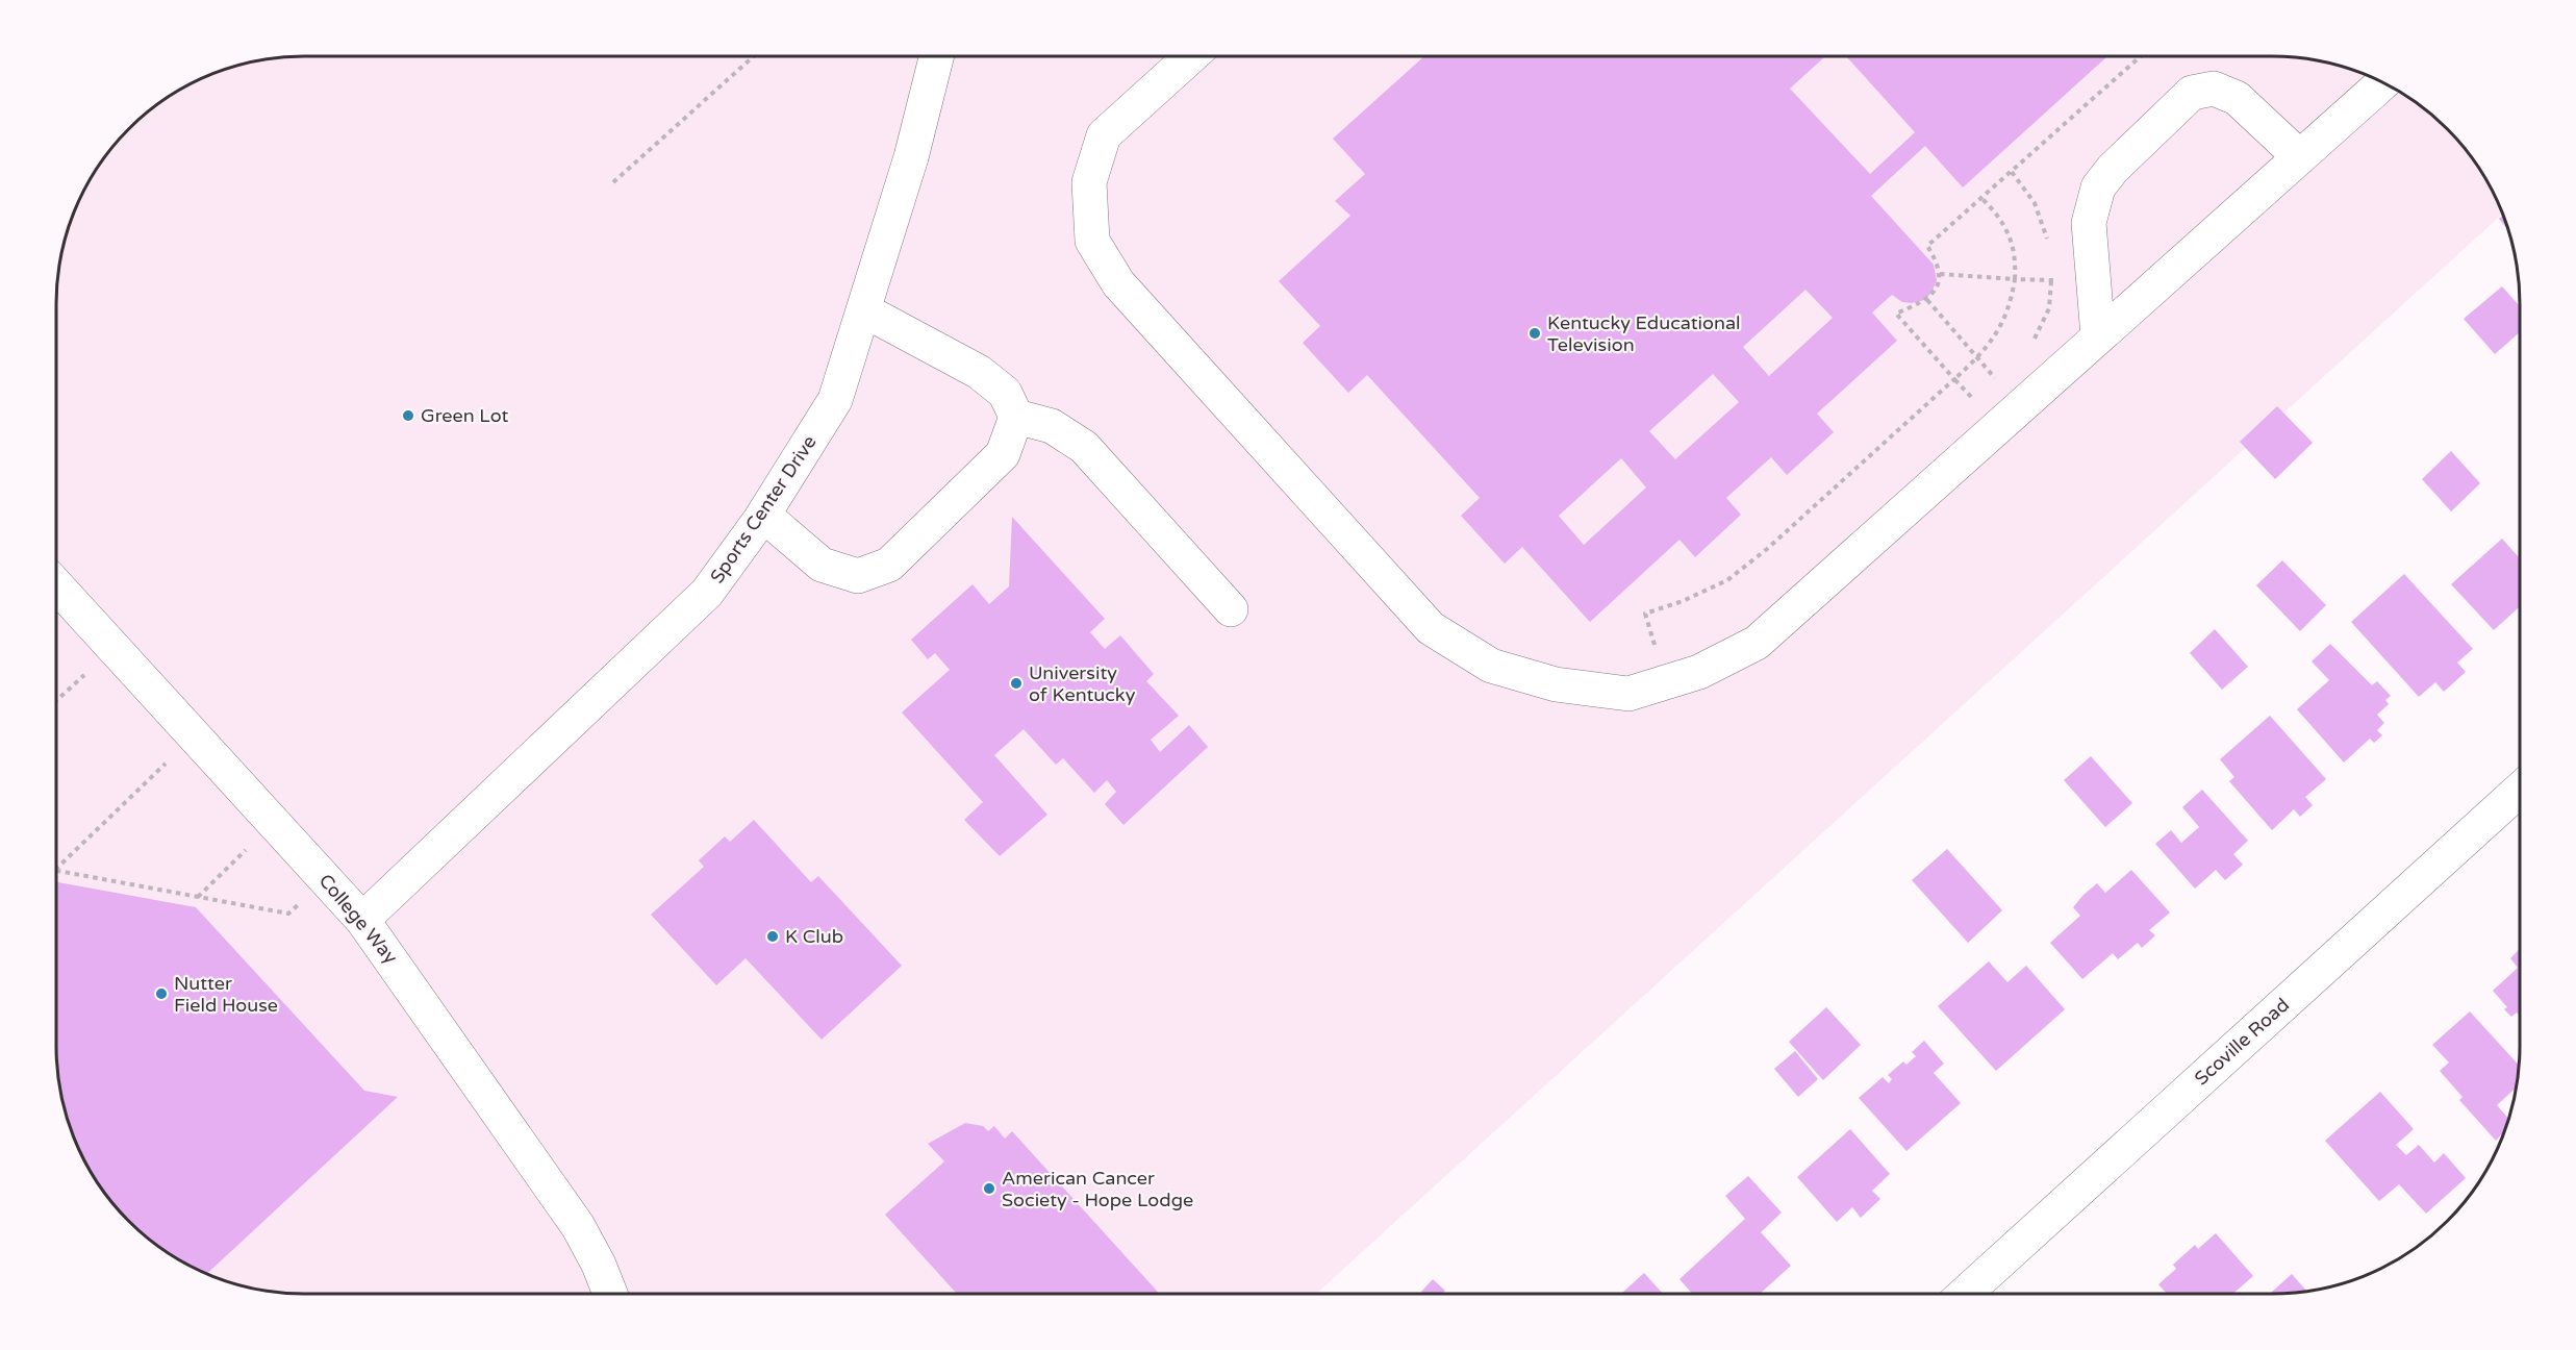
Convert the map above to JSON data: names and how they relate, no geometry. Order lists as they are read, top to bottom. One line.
{"streets":{"street":["Sports Center Drive","College Way","Scoville Road"]},"crossings":[["Sports Center Drive","College Way"]],"places":["Kentucky Educational Television","Green Lot","University of Kentucky","K Club","Nutter Field House","American Cancer Society - Hope Lodge"]}
